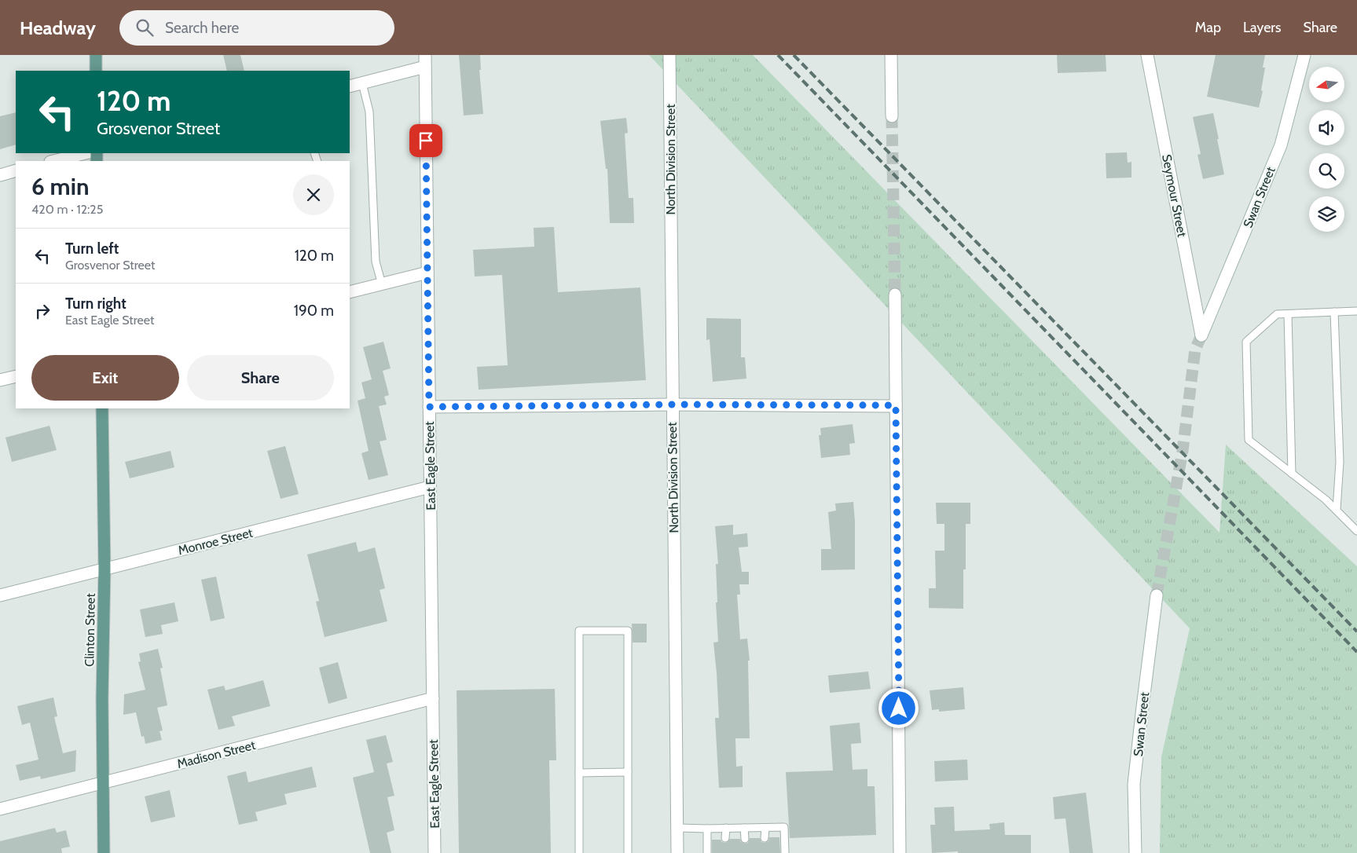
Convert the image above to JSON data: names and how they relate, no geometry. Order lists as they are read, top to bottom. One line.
{"streets":{"main road":["Clinton Street"],"street":["North Division Street","Seymour Street","Swan Street","East Eagle Street","Monroe Street","Madison Street"]},"crossings":[["Seymour Street","Swan Street"],["East Eagle Street","Monroe Street"],["East Eagle Street","Madison Street"],["Monroe Street","Clinton Street"],["Clinton Street","Madison Street"]],"north":"left","page":{"header":"Headway","search":"Search here","nav":["Map","Layers","Share"],"turn":["120 m","Grosvenor Street"],"heading":["6 min","420 m · 12:25"],"list":[{"name":"Turn left","note":"Grosvenor Street","value":"120 m"},{"name":"Turn right","note":"East Eagle Street","value":"190 m"}],"buttons":["Exit","Share"]}}
